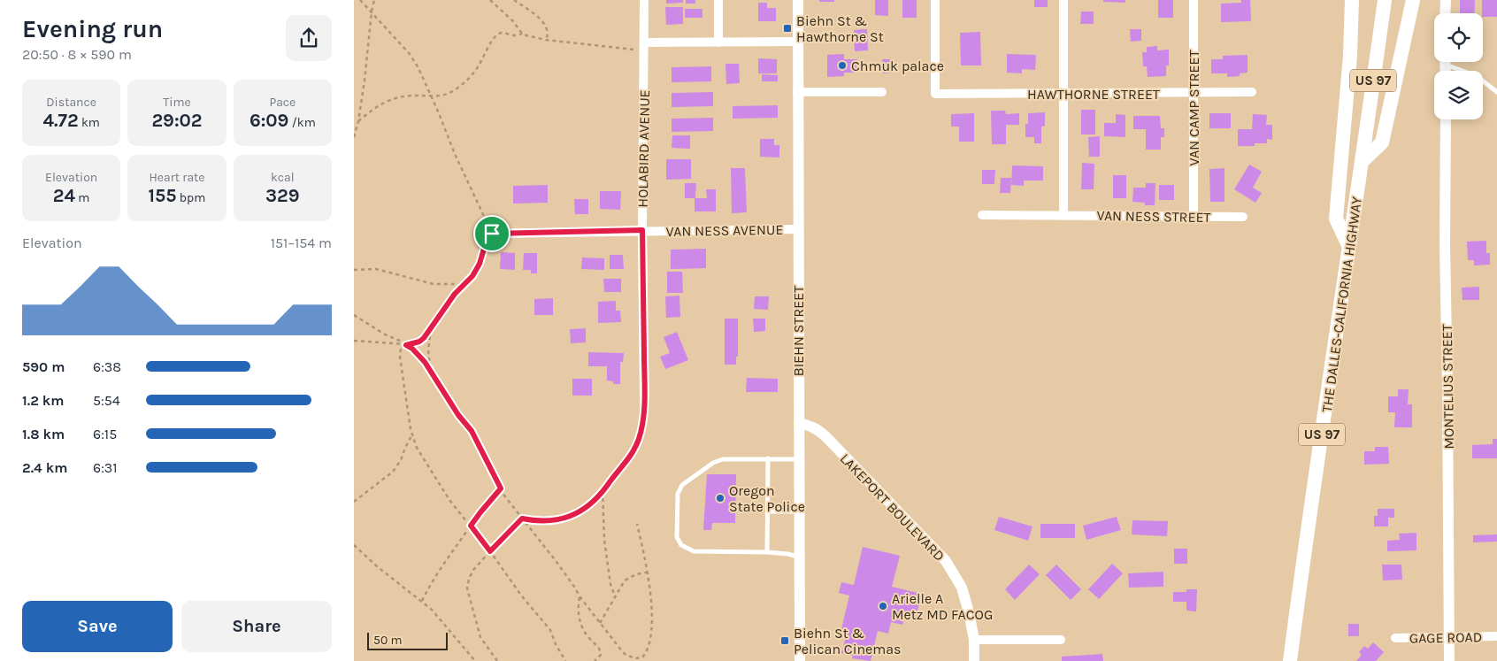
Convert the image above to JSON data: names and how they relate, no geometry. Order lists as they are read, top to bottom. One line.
{"streets":{"highway":["US 97","THE DALLES-CALIFORNIA HIGHWAY"],"street":["HAWTHORNE STREET","VAN CAMP STREET","HOLABIRD AVENUE","VAN NESS STREET","VAN NESS AVENUE","BIEHN STREET","MONTELIUS STREET","LAKEPORT BOULEVARD","GAGE ROAD"]},"crossings":[["HAWTHORNE STREET","VAN CAMP STREET"],["VAN CAMP STREET","VAN NESS STREET"],["HOLABIRD AVENUE","VAN NESS AVENUE"],["VAN NESS AVENUE","BIEHN STREET"],["BIEHN STREET","LAKEPORT BOULEVARD"],["MONTELIUS STREET","GAGE ROAD"]],"places":{"transit":["Biehn St & Hawthorne St","Biehn St & Pelican Cinemas"],"other":["Chmuk palace","Oregon State Police","Arielle A Metz MD FACOG"]},"scale_bar":"50 m","page":{"heading":["Evening run","20:50 · 8 × 590 m"],"stats":[["Distance","4.72 km"],["Time","29:02"],["Pace","6:09 /km"],["Elevation","24 m"],["Heart rate","155 bpm"],["kcal","329"]],"chart":["Elevation","151–154 m"],"list":[{"name":"590 m","note":"6:38"},{"name":"1.2 km","note":"5:54"},{"name":"1.8 km","note":"6:15"},{"name":"2.4 km","note":"6:31"}],"buttons":["Save","Share"],"scale":"50 m"}}
